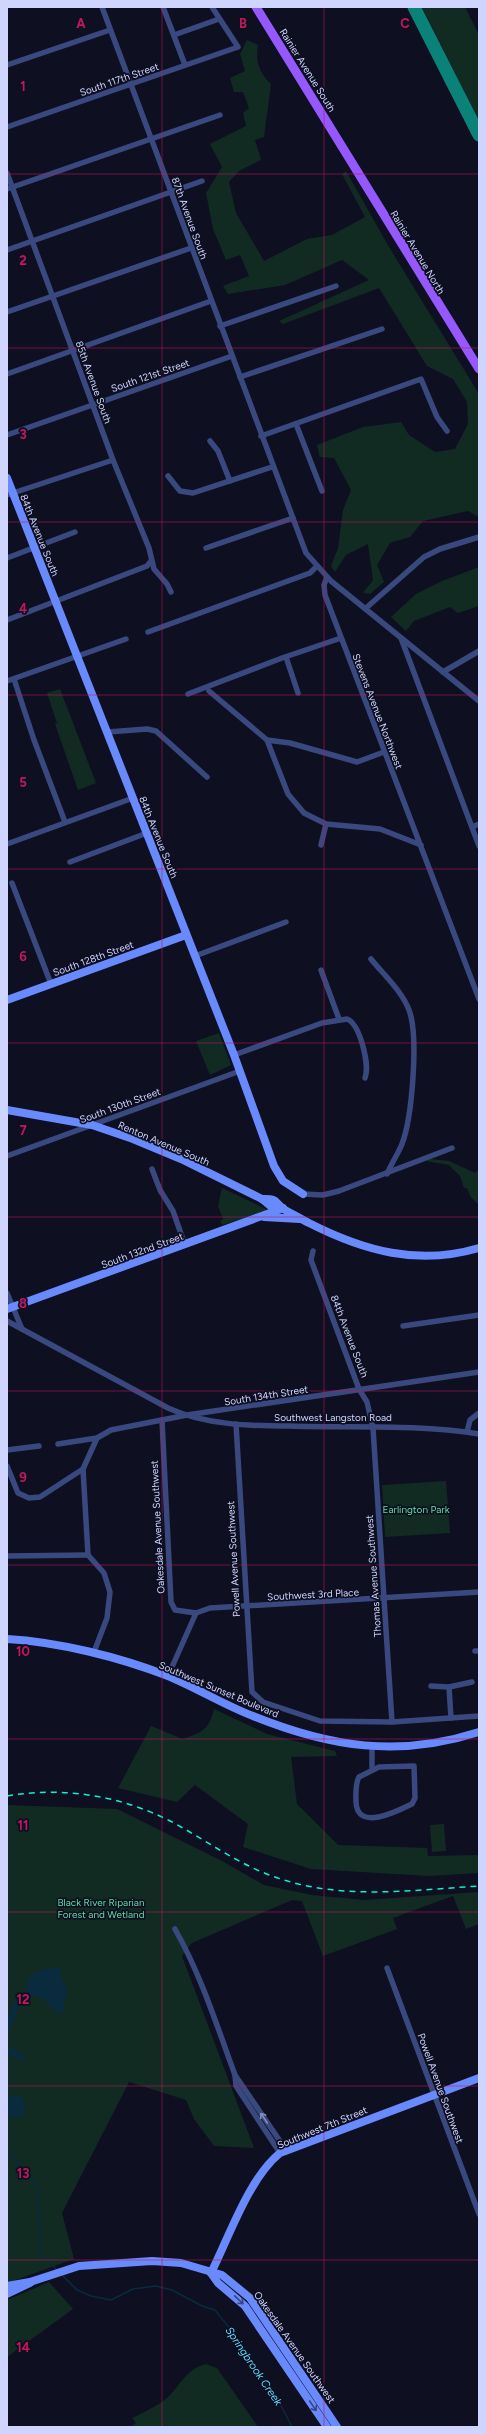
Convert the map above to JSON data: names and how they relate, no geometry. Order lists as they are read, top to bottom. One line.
{"streets":{"main road":["Rainier Avenue South","Rainier Avenue North"],"street":["South 117th Street","87th Avenue South","South 121st Street","85th Avenue South","84th Avenue South","Stevens Avenue Northwest","South 128th Street","South 130th Street","Renton Avenue South","South 132nd Street","South 134th Street","Southwest Langston Road","Oakesdale Avenue Southwest","Powell Avenue Southwest","Thomas Avenue Southwest","Southwest 3rd Place","Southwest Sunset Boulevard","Southwest 7th Street"]},"crossings":[["Rainier Avenue South","Rainier Avenue North"],["South 117th Street","87th Avenue South"],["87th Avenue South","South 121st Street"],["South 121st Street","85th Avenue South"],["84th Avenue South","South 128th Street"],["84th Avenue South","South 130th Street"],["84th Avenue South","South 134th Street"],["84th Avenue South","Southwest Langston Road"],["84th Avenue South","Thomas Avenue Southwest"],["South 130th Street","Renton Avenue South"],["Renton Avenue South","South 132nd Street"],["South 134th Street","Southwest Langston Road"],["South 134th Street","Oakesdale Avenue Southwest"],["Southwest Langston Road","Powell Avenue Southwest"],["Southwest Langston Road","Thomas Avenue Southwest"],["Oakesdale Avenue Southwest","Southwest 3rd Place"],["Oakesdale Avenue Southwest","Southwest 7th Street"],["Powell Avenue Southwest","Thomas Avenue Southwest"],["Powell Avenue Southwest","Southwest 3rd Place"],["Powell Avenue Southwest","Southwest 7th Street"],["Thomas Avenue Southwest","Southwest 3rd Place"]],"water":["Springbrook Creek"],"parks":["Earlington Park","Black River Riparian Forest and Wetland"],"grid":{"columns":["A","B","C"],"rows":["1","2","3","4","5","6","7","8","9","10","11","12","13","14"]}}
